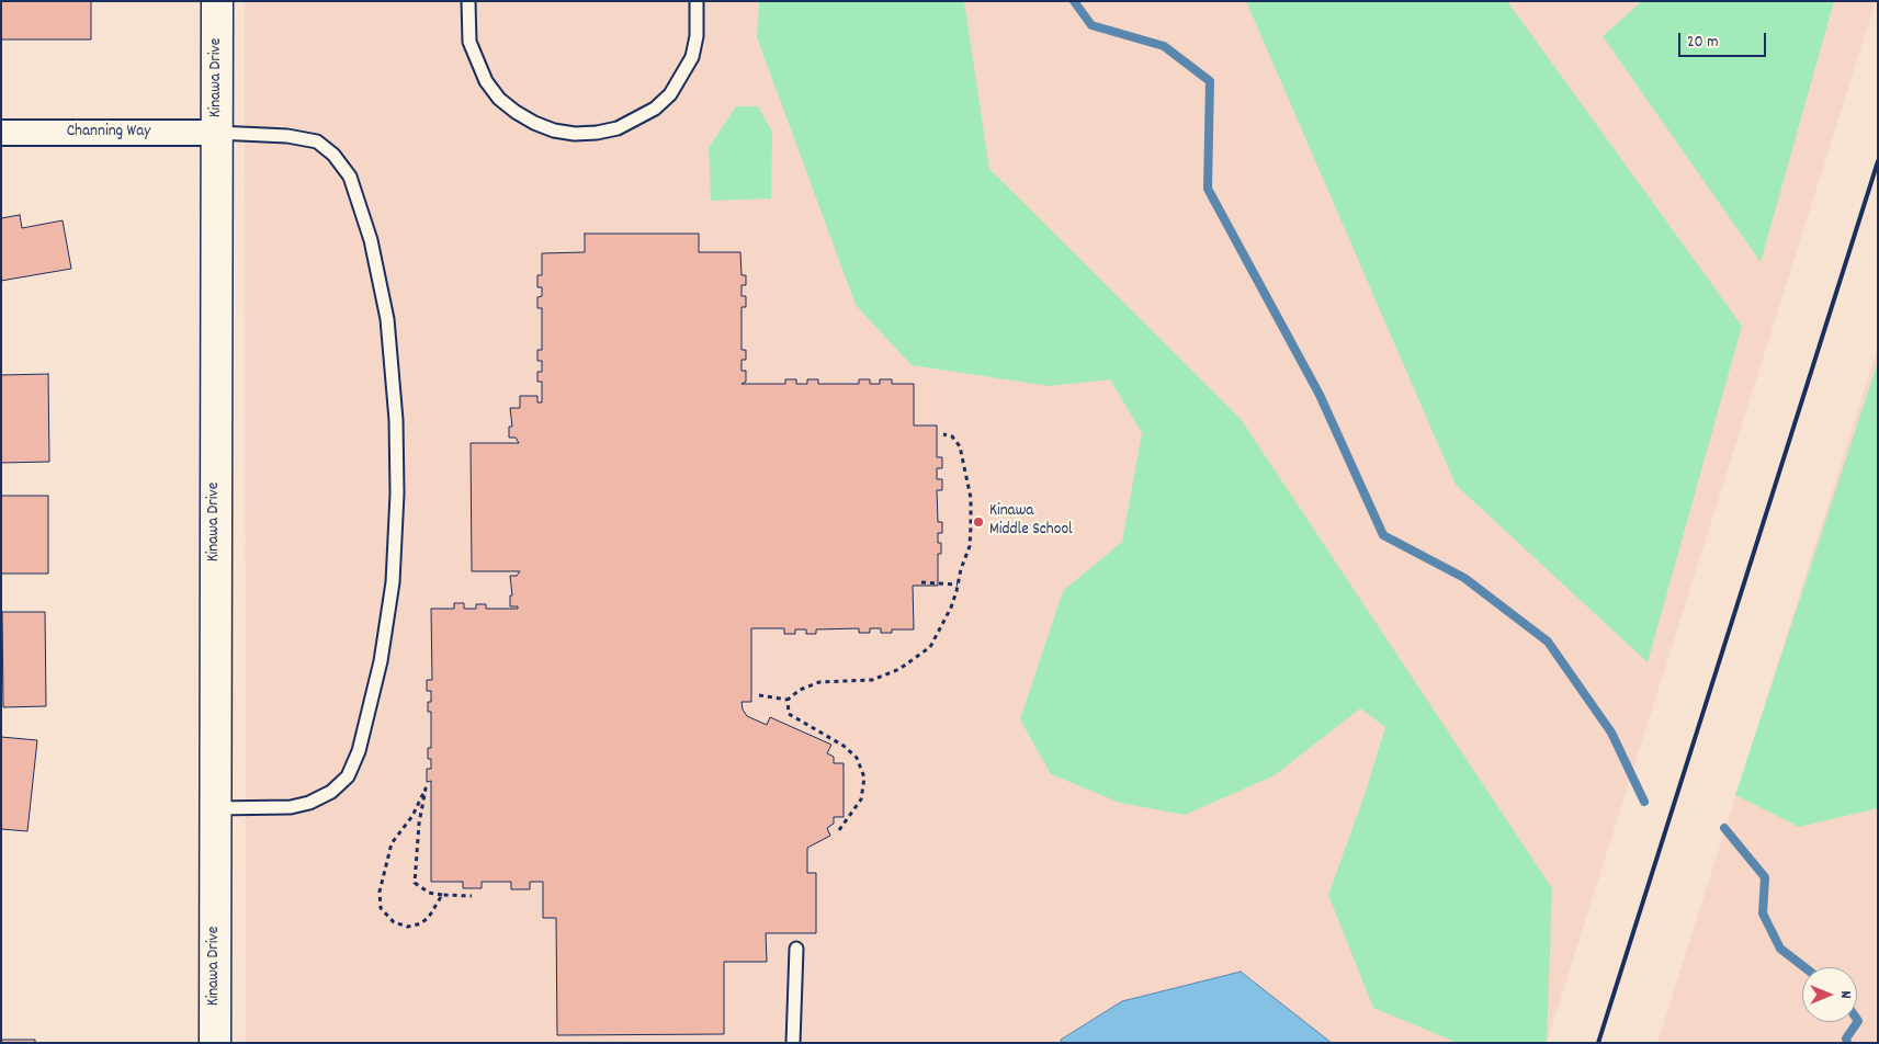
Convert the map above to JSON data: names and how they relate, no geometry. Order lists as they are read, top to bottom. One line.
{"streets":{"street":["Kinawa Drive","Channing Way"]},"crossings":[["Kinawa Drive","Channing Way"]],"places":["Kinawa Middle School"],"scale_bar":"20 m","north":"right"}
